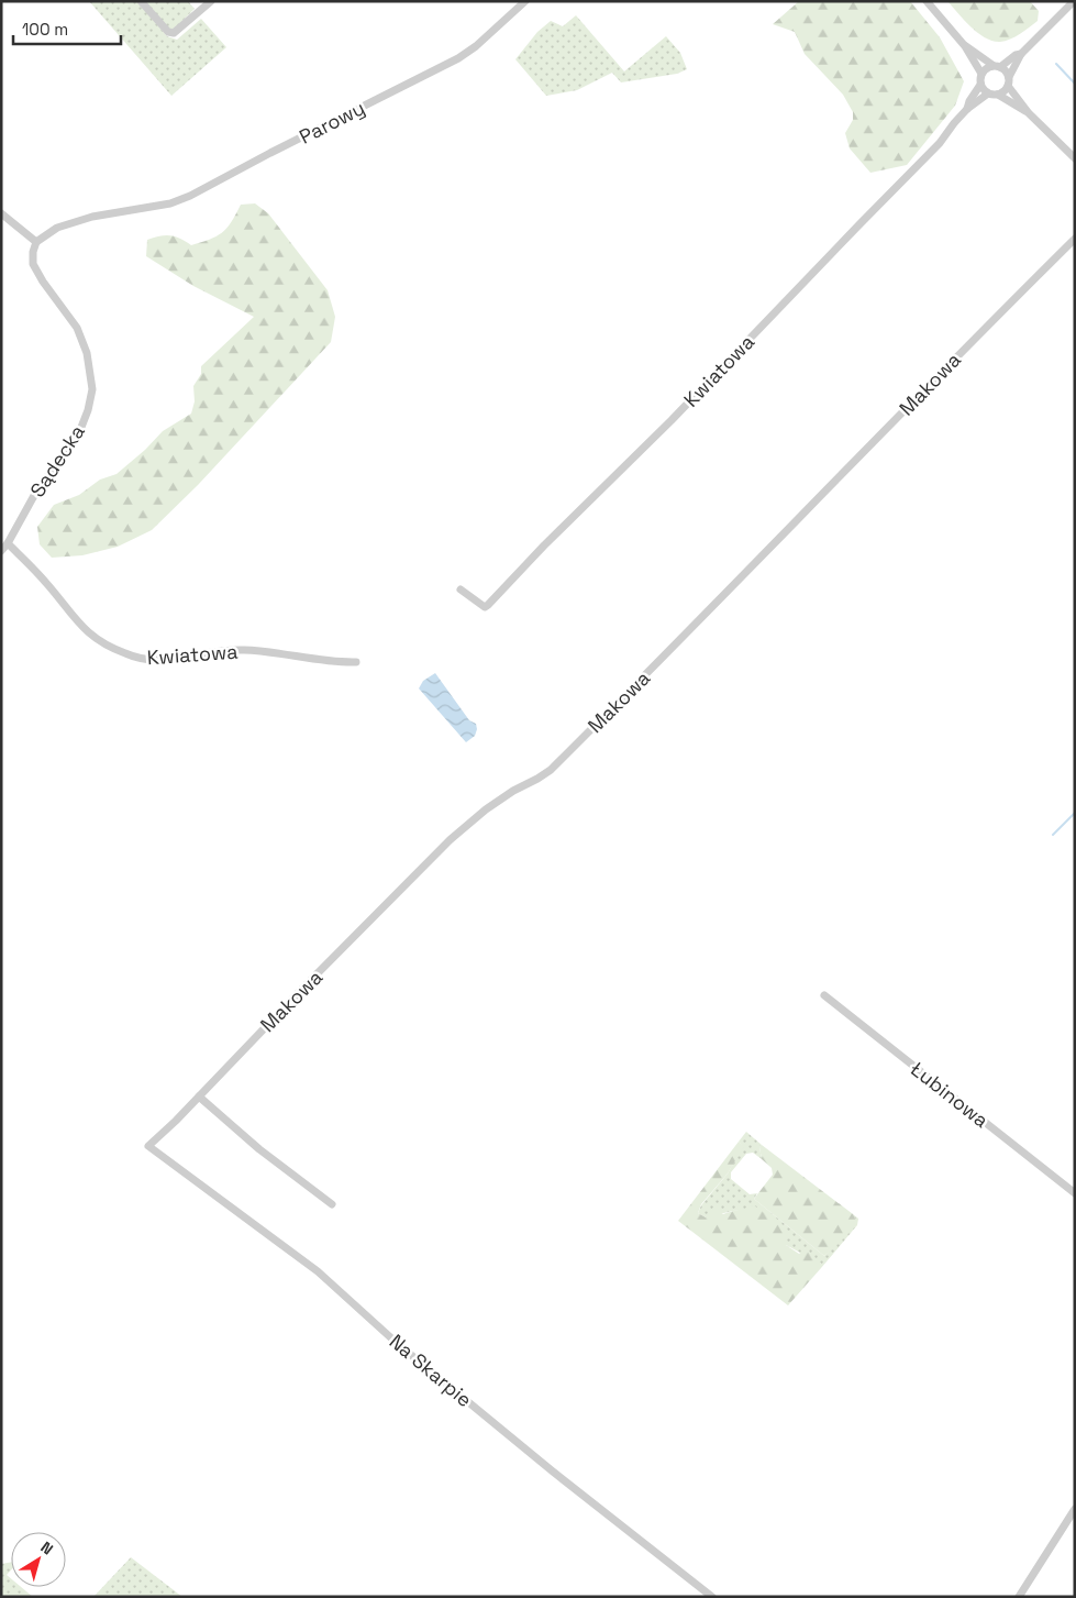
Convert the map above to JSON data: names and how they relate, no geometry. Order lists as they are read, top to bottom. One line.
{"streets":{"street":["Parowy","Kwiatowa","Makowa","Sądecka","Łubinowa","Na Skarpie"]},"crossings":[["Parowy","Sądecka"],["Kwiatowa","Sądecka"],["Makowa","Na Skarpie"]],"scale_bar":"100 m","north":"top right"}
